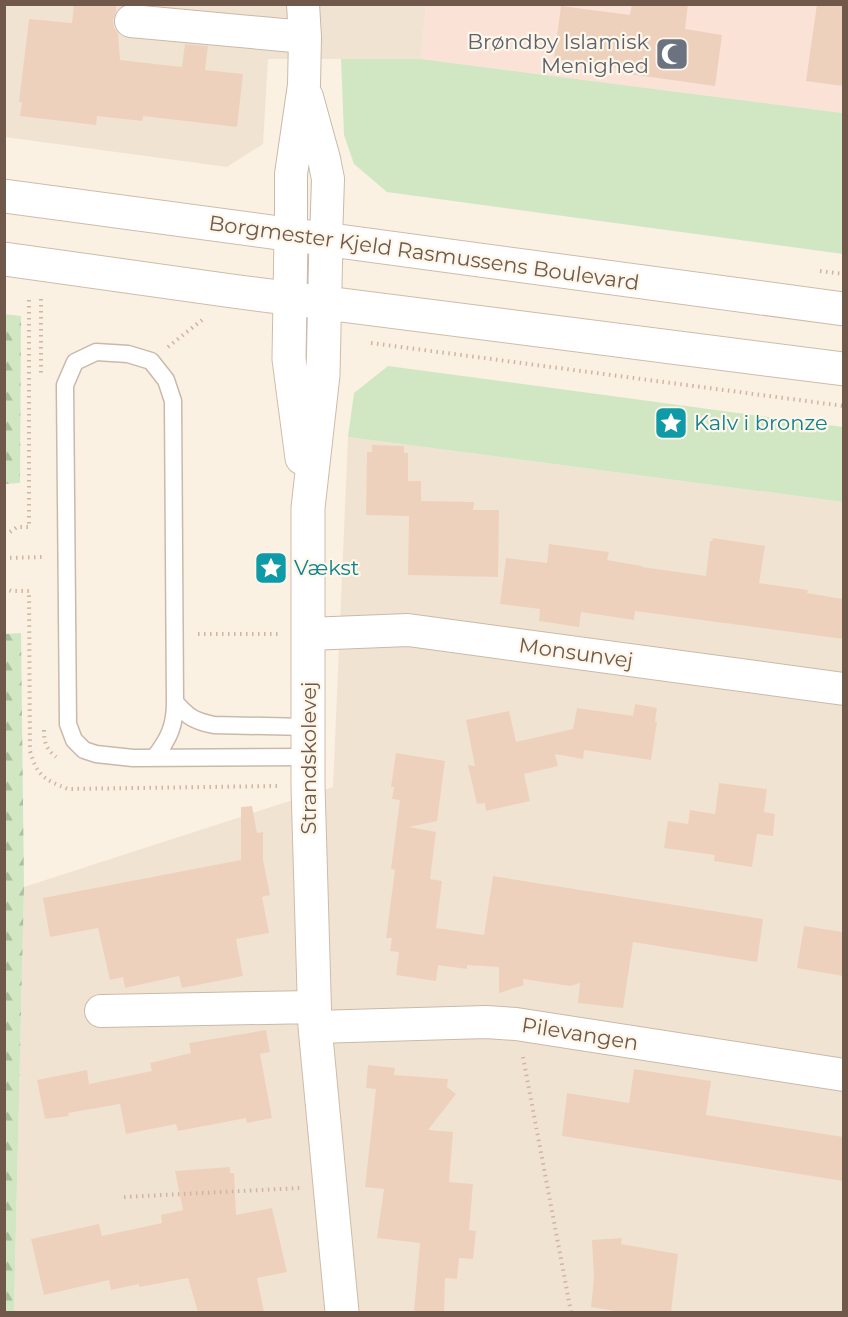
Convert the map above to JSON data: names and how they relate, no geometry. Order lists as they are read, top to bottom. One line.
{"streets":{"street":["Borgmester Kjeld Rasmussens Boulevard","Monsunvej","Strandskolevej","Pilevangen"]},"crossings":[["Borgmester Kjeld Rasmussens Boulevard","Strandskolevej"],["Monsunvej","Strandskolevej"],["Strandskolevej","Pilevangen"]],"places":{"mosque":["Brøndby Islamisk Menighed"],"place":["Kalv i bronze","Vækst"]}}
